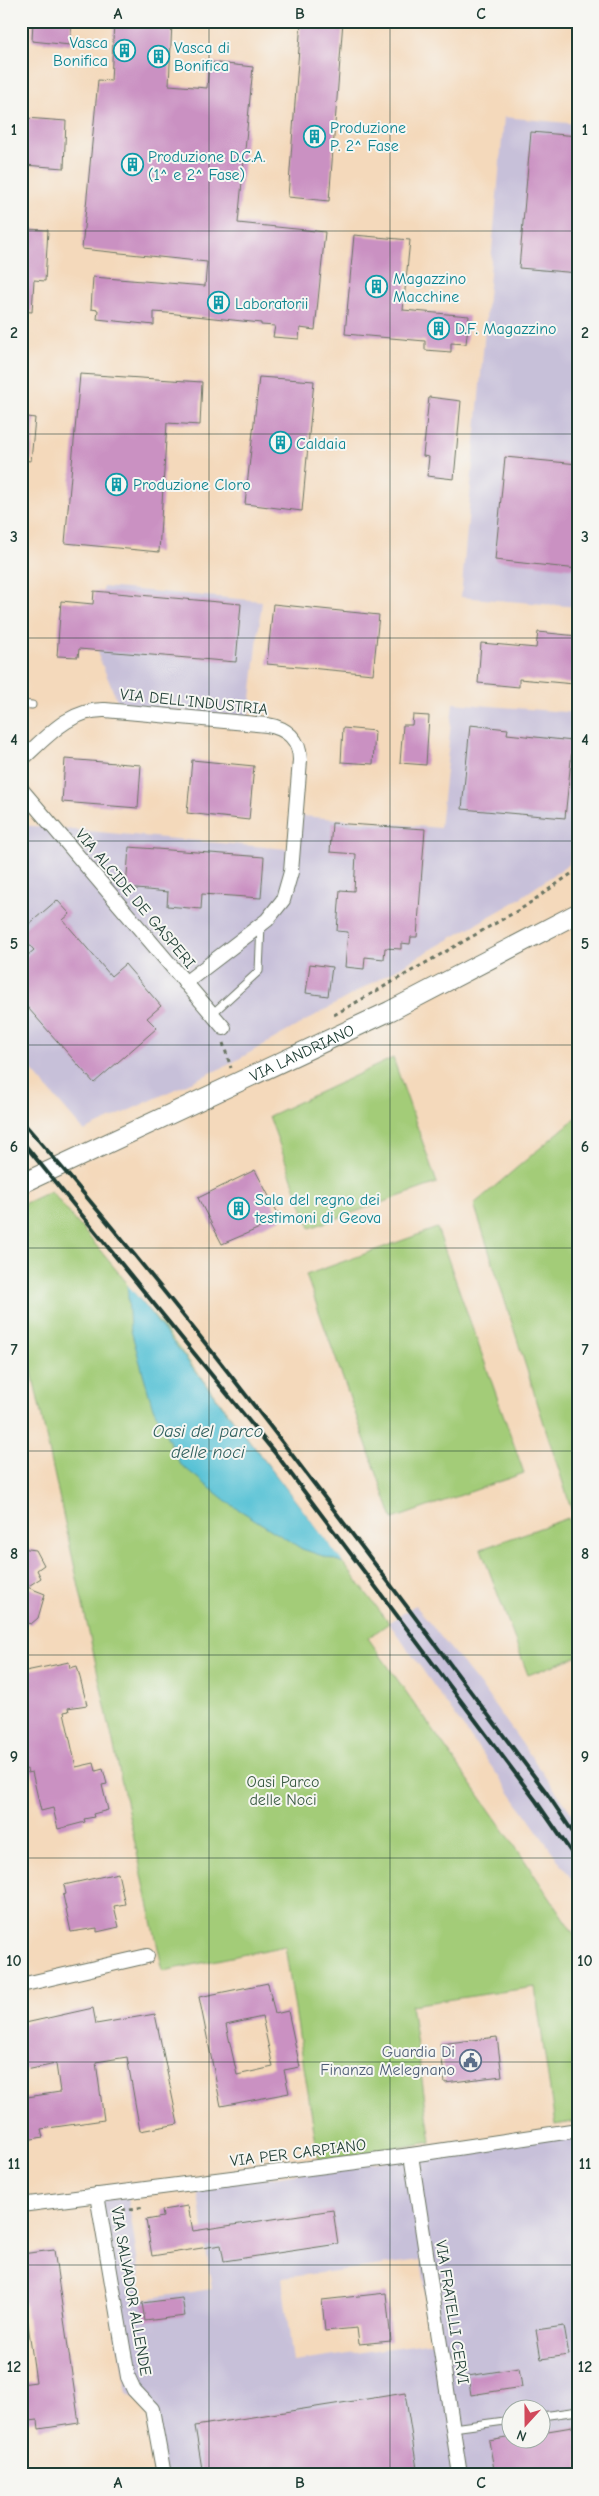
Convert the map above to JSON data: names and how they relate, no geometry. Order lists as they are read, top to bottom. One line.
{"streets":{"street":["VIA DELL'INDUSTRIA","VIA ALCIDE DE GASPERI","VIA LANDRIANO","VIA PER CARPIANO","VIA SALVADOR ALLENDE","VIA FRATELLI CERVI"]},"crossings":[["VIA DELL'INDUSTRIA","VIA ALCIDE DE GASPERI"],["VIA PER CARPIANO","VIA SALVADOR ALLENDE"],["VIA PER CARPIANO","VIA FRATELLI CERVI"]],"water":["Oasi del parco delle noci"],"parks":["Oasi Parco delle Noci"],"places":{"building":["Vasca Bonifica","Vasca di Bonifica","Produzione P. 2^ Fase","Produzione D.C.A. (1^ e 2^ Fase)","Magazzino Macchine","Laboratorii","D.F. Magazzino","Caldaia","Produzione Cloro","Sala del regno dei testimoni di Geova"],"public building":["Guardia Di Finanza Melegnano"]},"north":"bottom","grid":{"columns":["A","B","C"],"rows":["1","2","3","4","5","6","7","8","9","10","11","12"]}}
